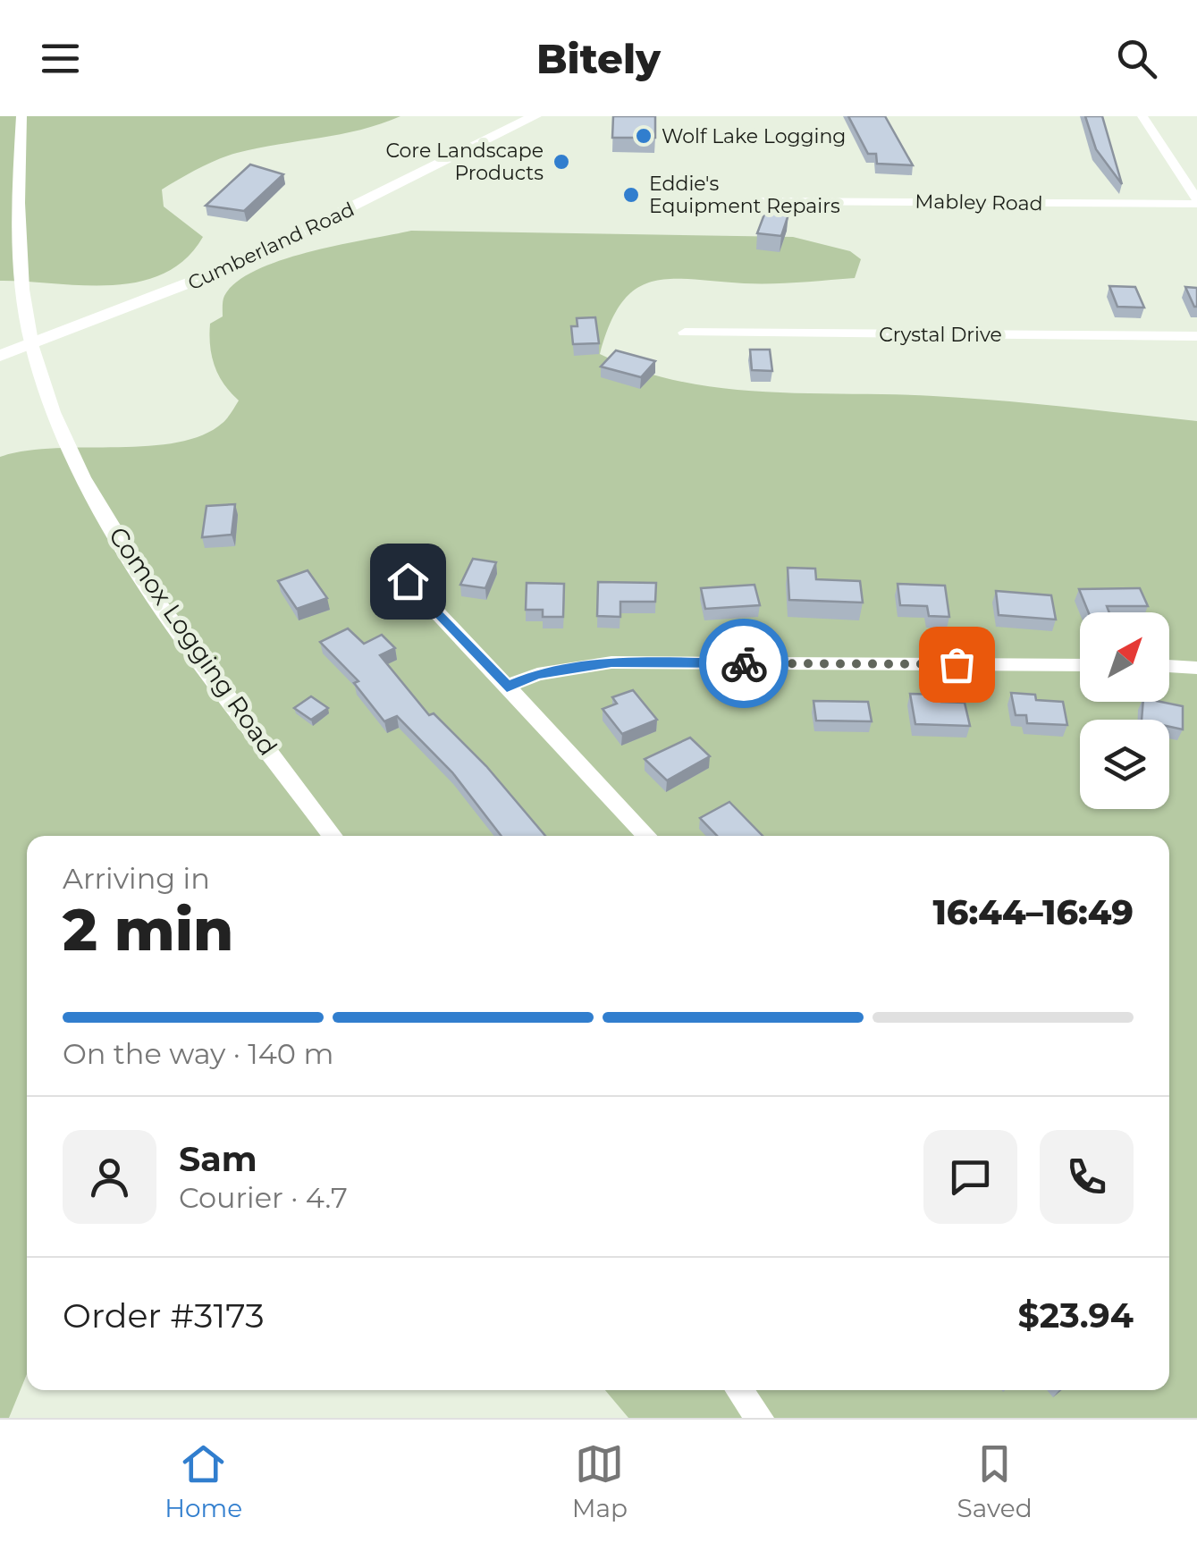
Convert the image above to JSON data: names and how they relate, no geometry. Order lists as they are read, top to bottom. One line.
{"streets":{"street":["Mabley Road","Cumberland Road","Crystal Drive","Comox Logging Road"]},"crossings":[["Cumberland Road","Comox Logging Road"]],"places":["Wolf Lake Logging","Core Landscape Products","Eddie's Equipment Repairs"],"north":"top right","page":{"header":"Bitely","heading":["2 min","Arriving in","16:44–16:49"],"panel":["Sam","Courier · 4.7","Order #3173","$23.94"],"bar":"On the way · 140 m","tabs":["Home","Map","Saved"]}}
